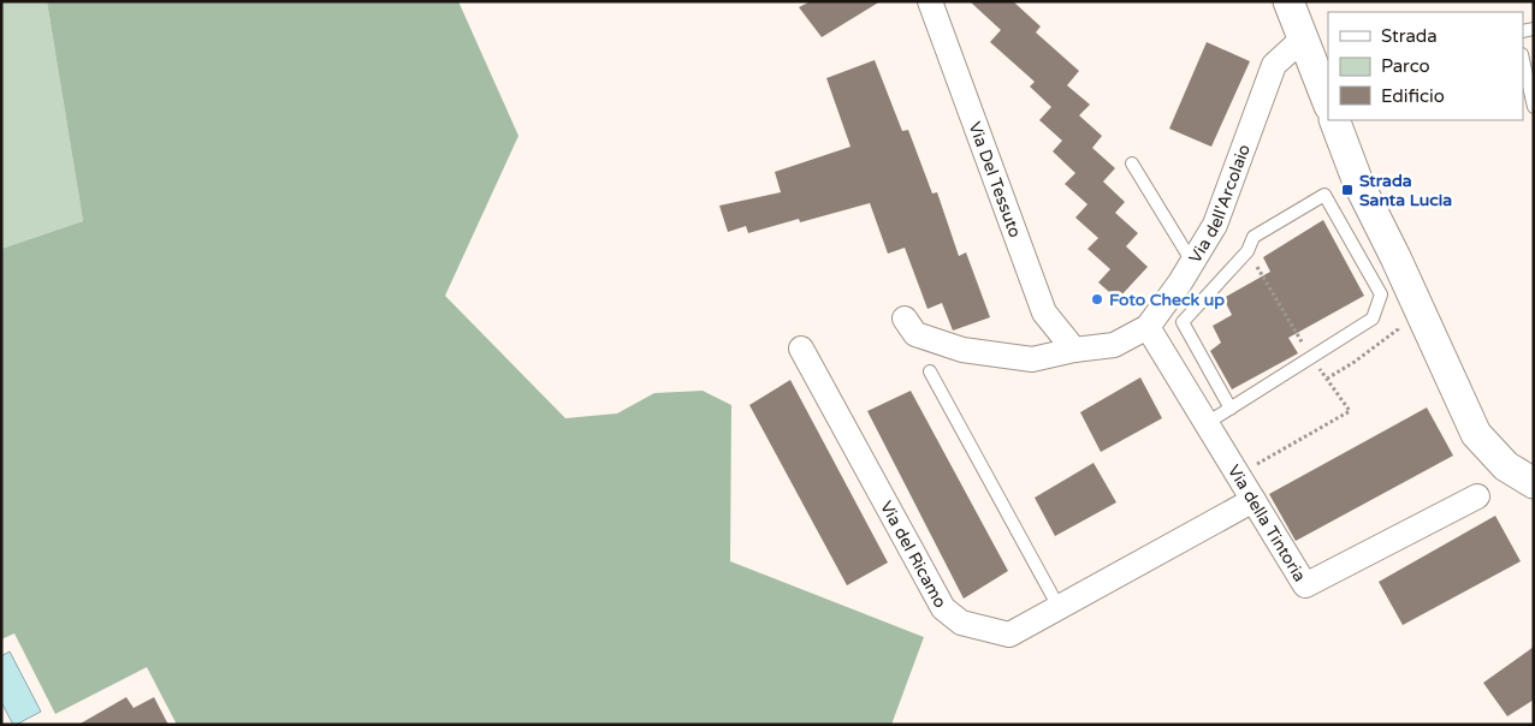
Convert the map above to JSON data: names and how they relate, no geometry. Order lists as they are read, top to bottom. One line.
{"streets":{"street":["Via Del Tessuto","Via dell'Arcolaio","Via della Tintoria","Via del Ricamo"]},"crossings":[["Via Del Tessuto","Via dell'Arcolaio"],["Via dell'Arcolaio","Via della Tintoria"],["Via della Tintoria","Via del Ricamo"]],"places":{"transit":["Strada Santa Lucia"],"other":["Foto Check up"]},"legend":["Strada","Parco","Edificio"]}
